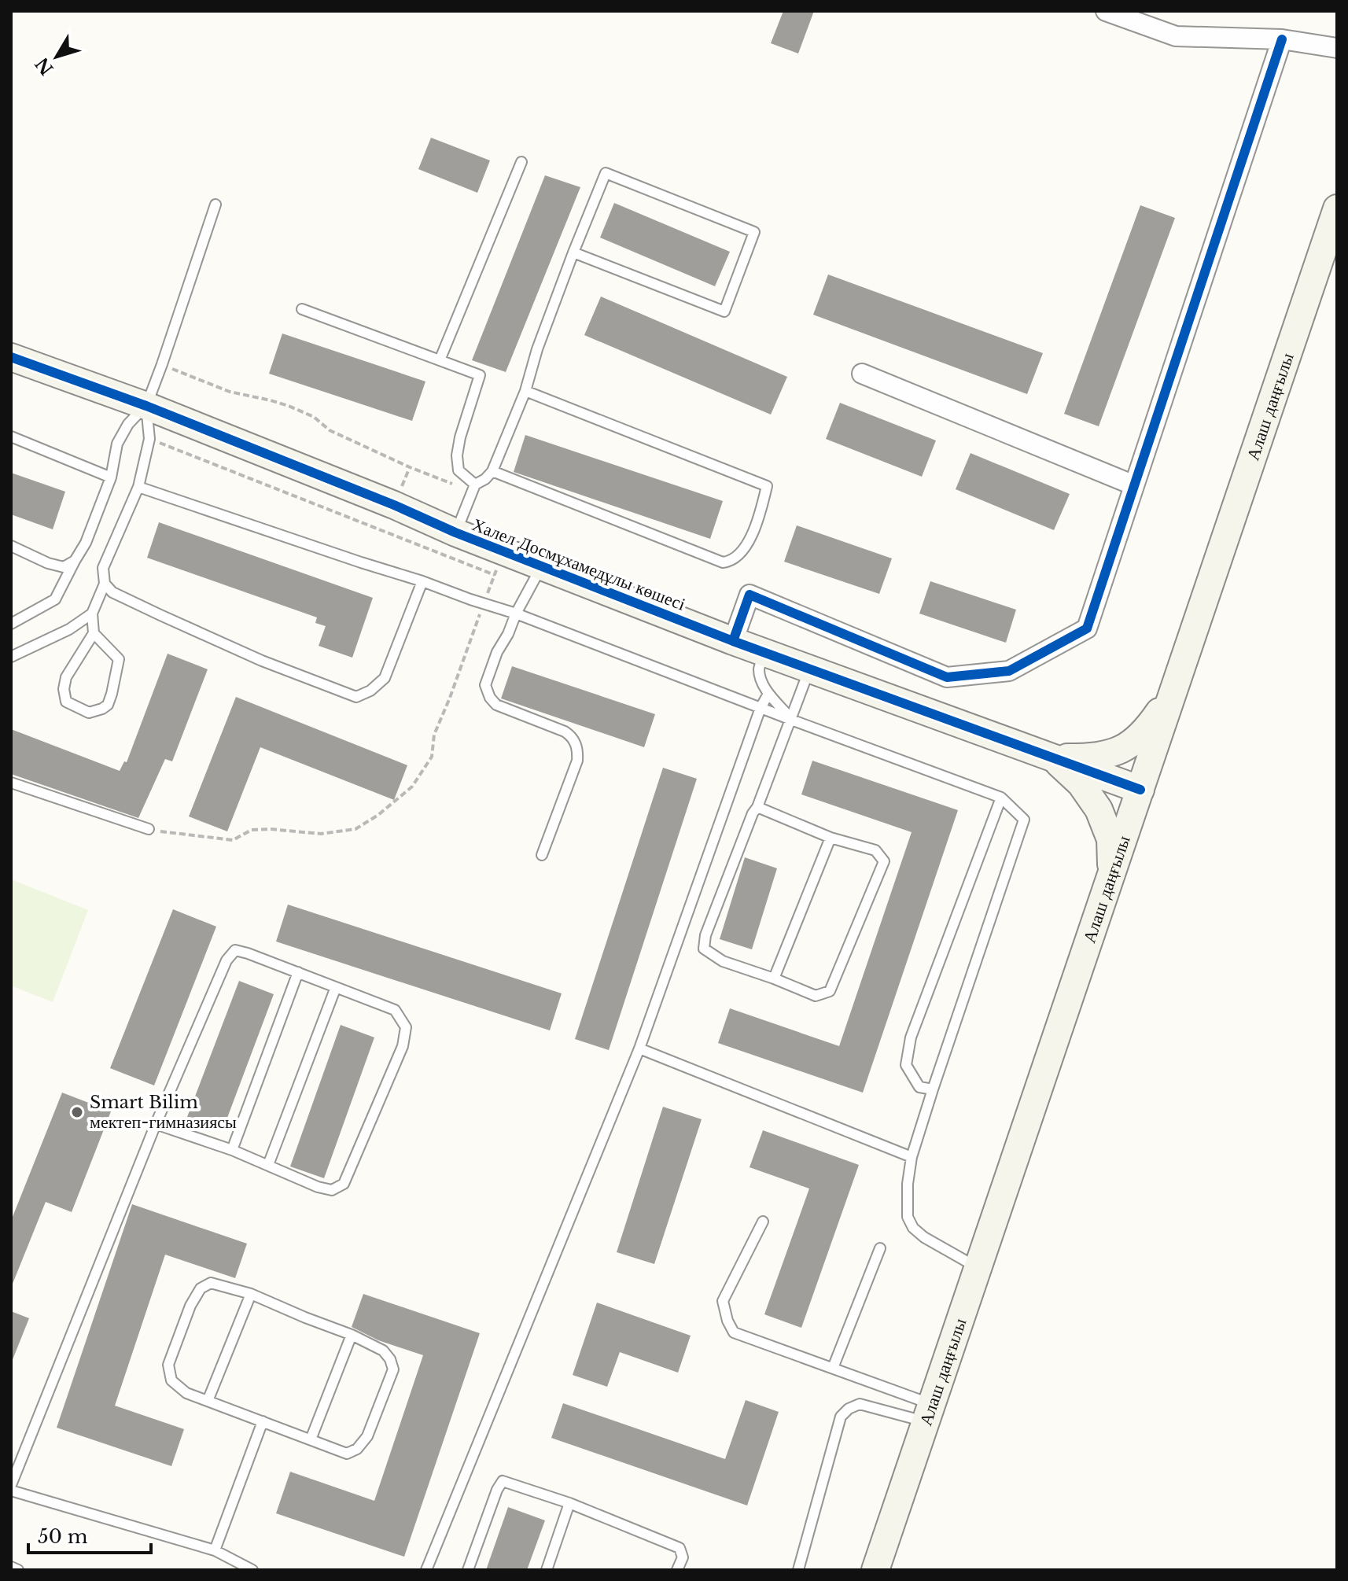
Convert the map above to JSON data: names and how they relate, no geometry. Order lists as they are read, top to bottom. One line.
{"streets":{"main road":["Алаш даңғылы","Халел Досмұхамедұлы көшесі"]},"crossings":[["Алаш даңғылы","Халел Досмұхамедұлы көшесі"]],"places":["Smart Bilim мектеп-гимназиясы"],"scale_bar":"50 m","north":"bottom left"}
